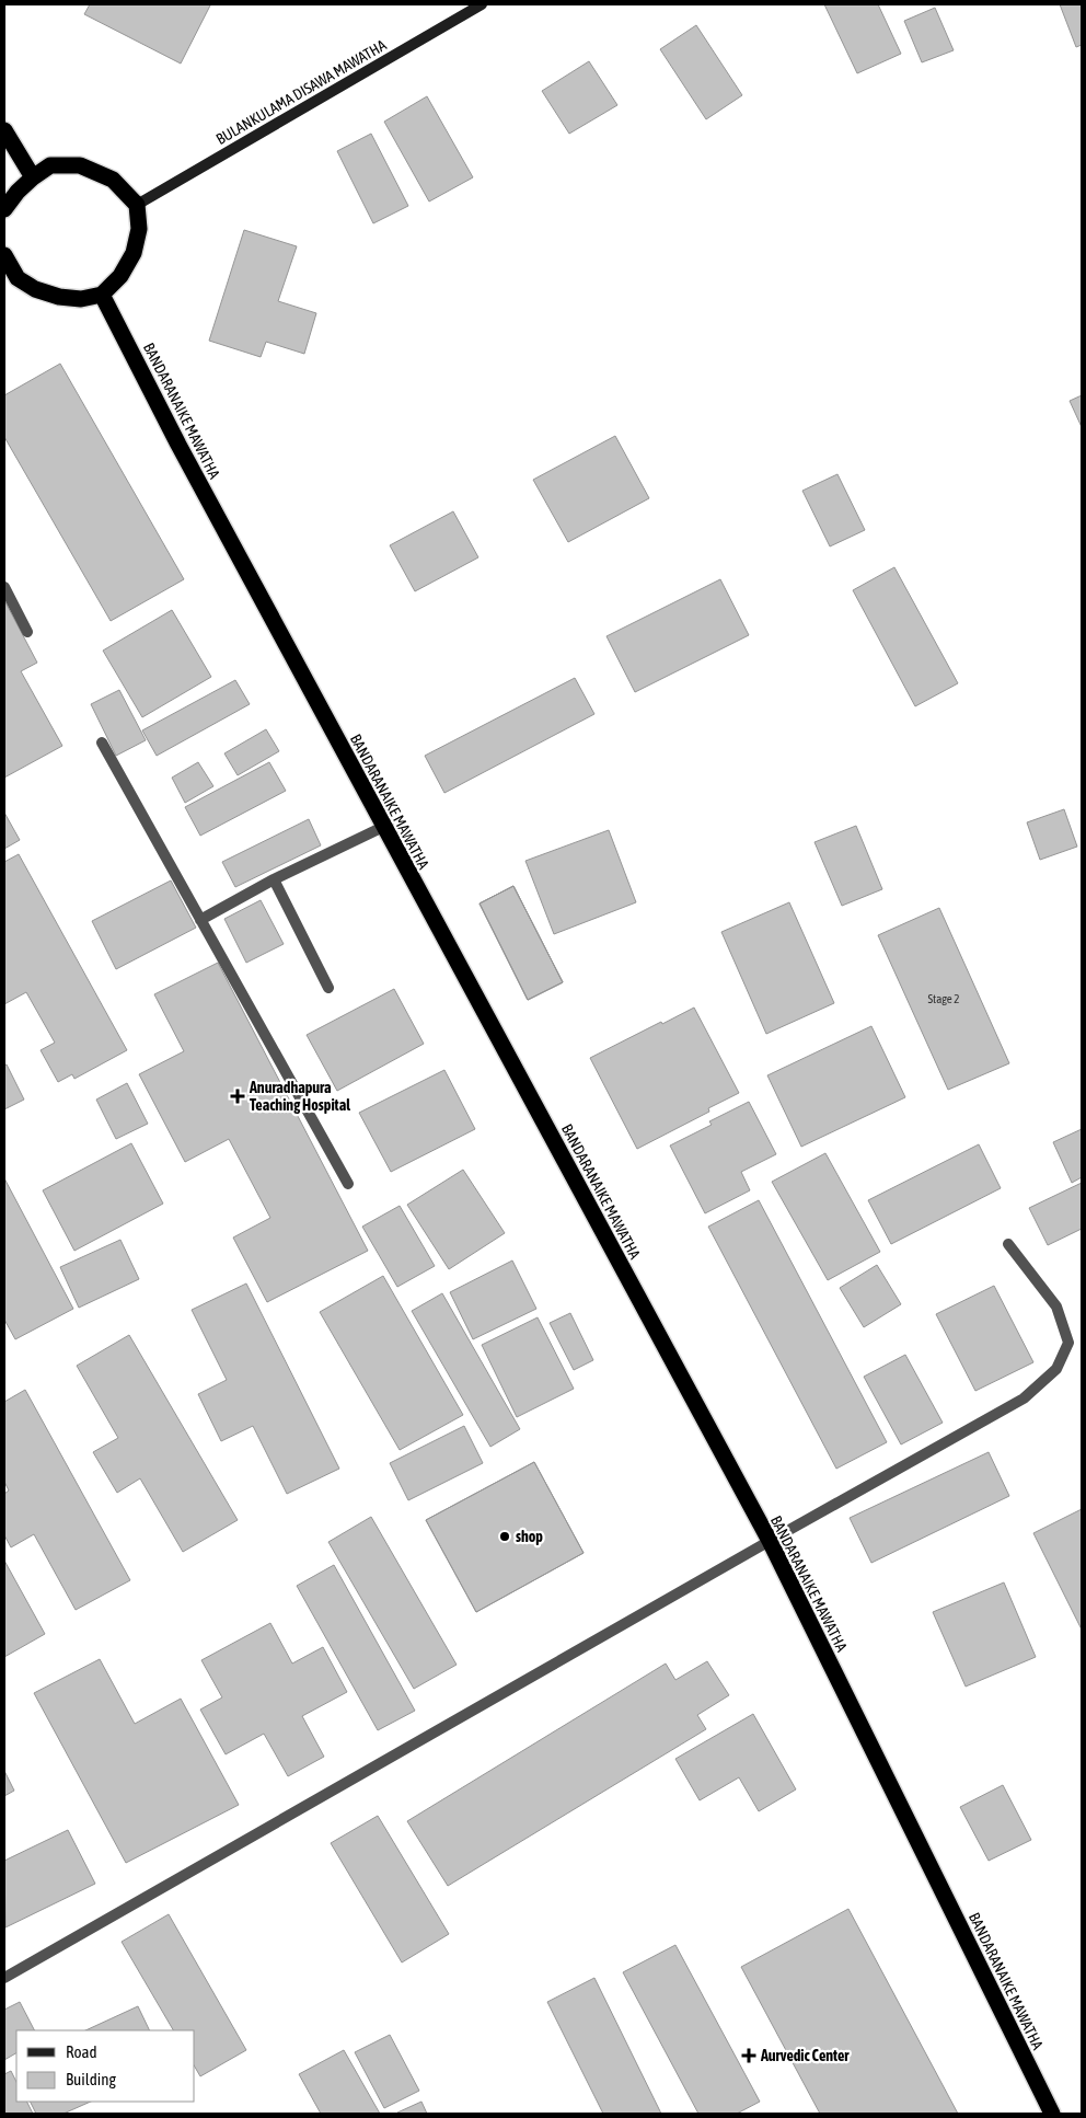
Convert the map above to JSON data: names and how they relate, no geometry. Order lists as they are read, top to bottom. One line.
{"streets":{"highway":["BANDARANAIKE MAWATHA"],"main road":["BULANKULAMA DISAWA MAWATHA"]},"places":{"health":["Anuradhapura Teaching Hospital","Aurvedic Center"],"other":["shop"]},"house_numbers":["Stage 2"],"legend":["Road","Building"]}
